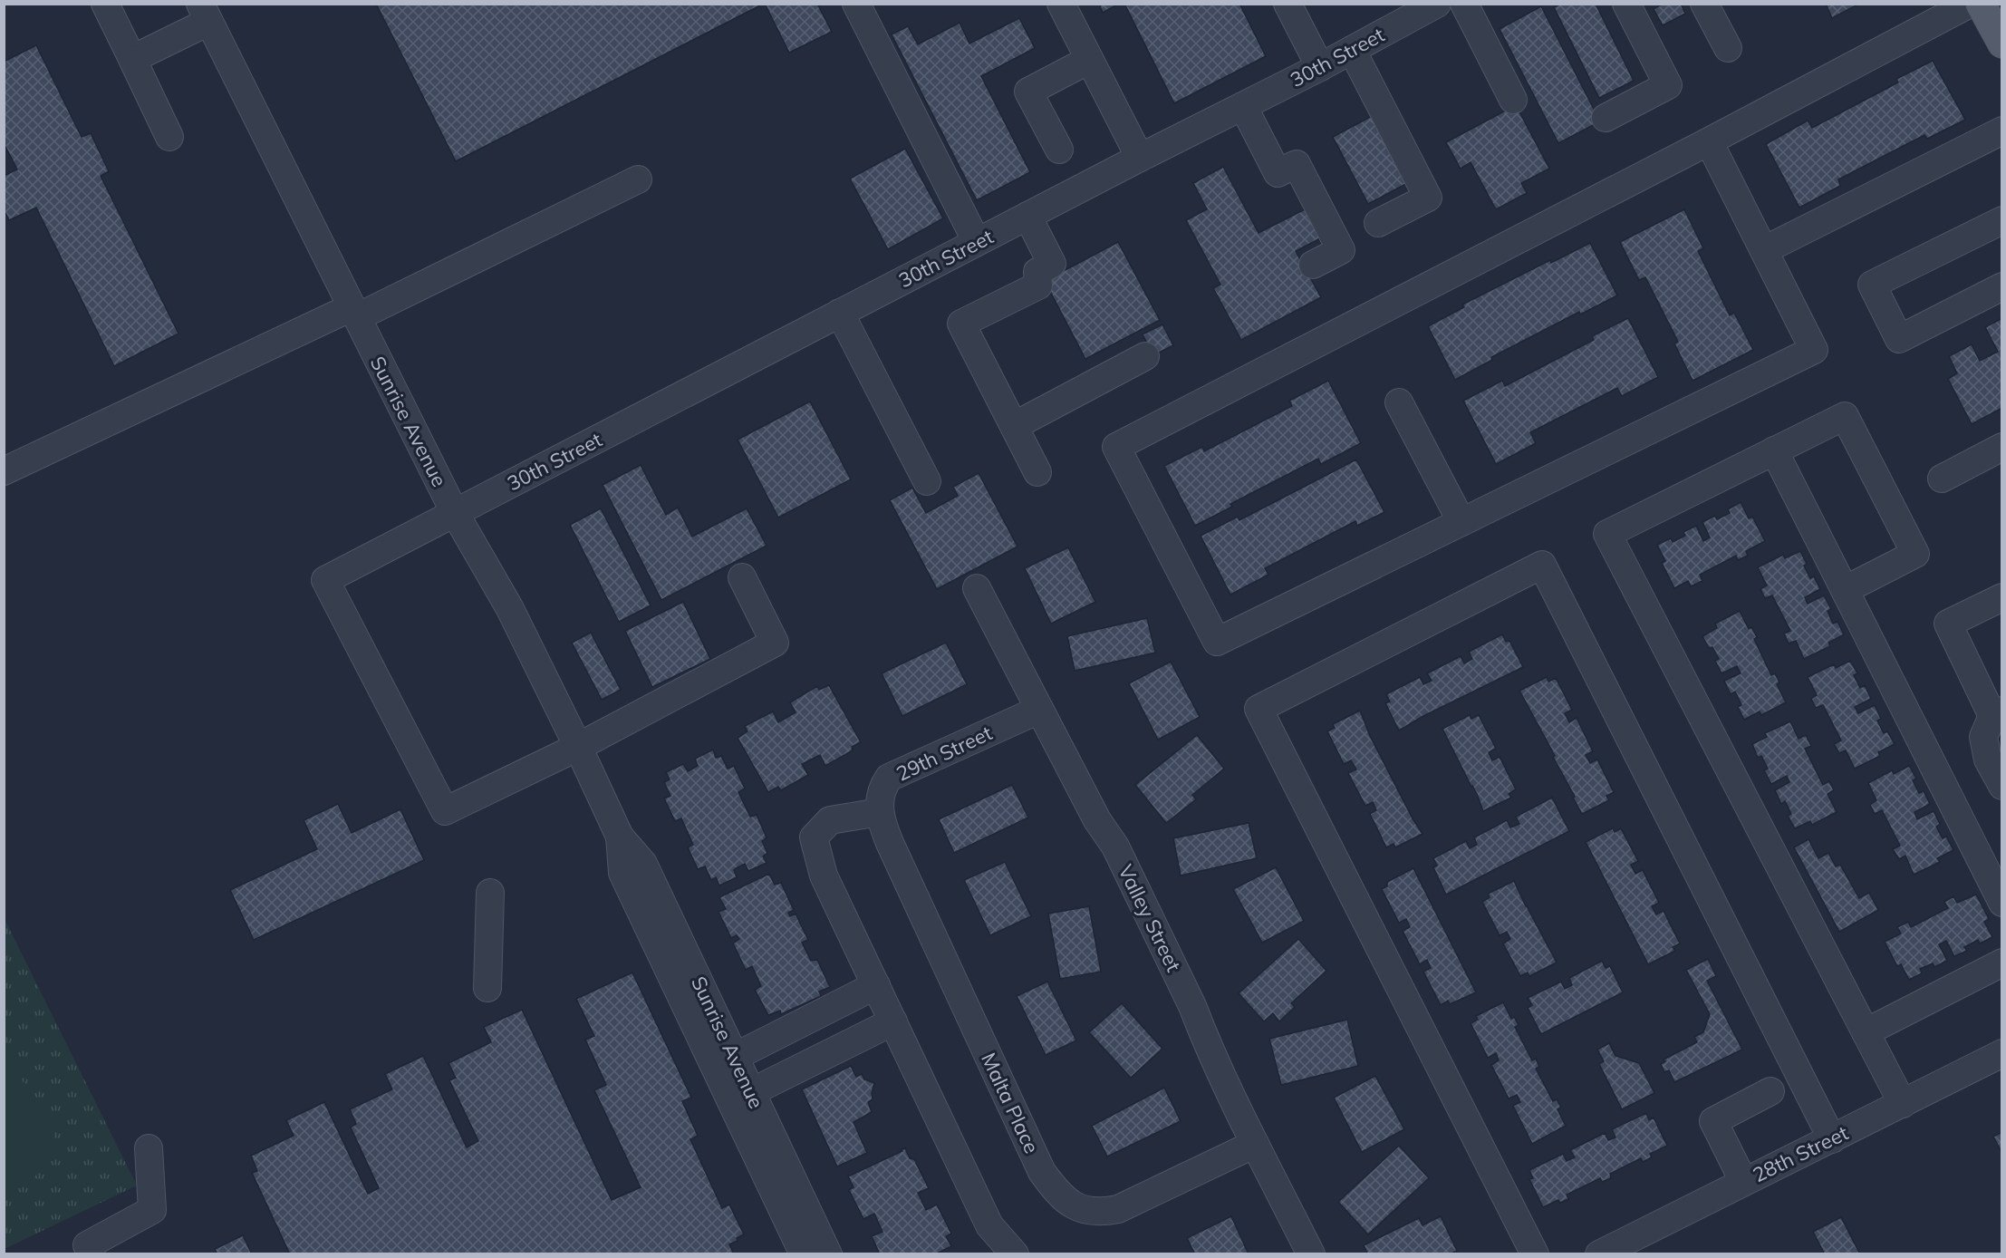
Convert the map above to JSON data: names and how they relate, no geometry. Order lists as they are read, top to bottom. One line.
{"streets":{"street":["30th Street","Sunrise Avenue","29th Street","Valley Street","Malta Place","28th Street"]},"crossings":[["30th Street","Sunrise Avenue"],["29th Street","Valley Street"],["29th Street","Malta Place"],["Valley Street","Malta Place"]]}
